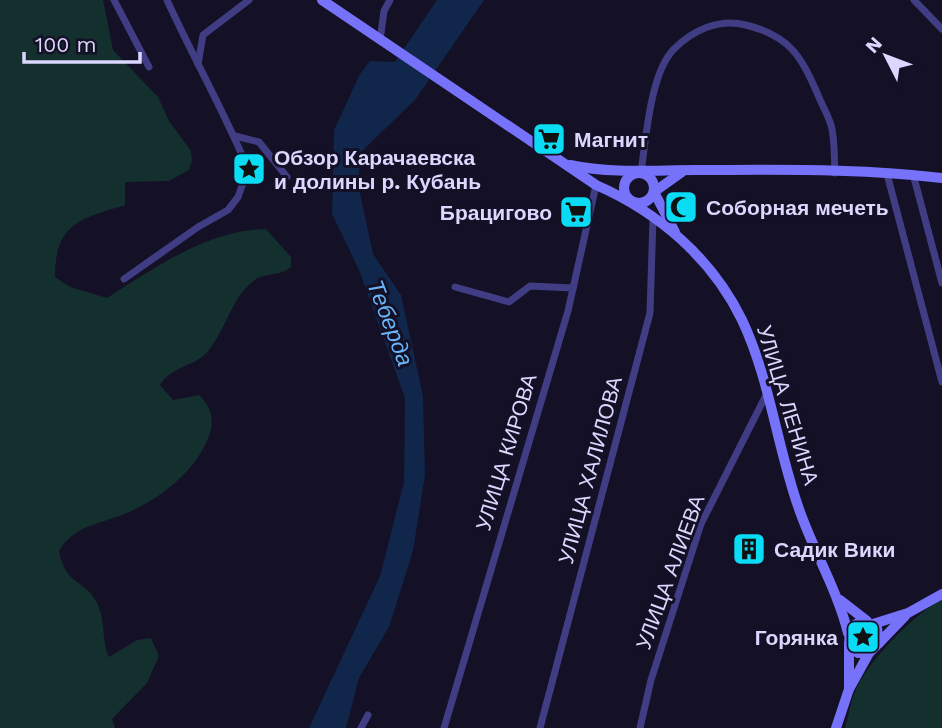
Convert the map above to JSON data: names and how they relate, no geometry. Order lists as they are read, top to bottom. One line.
{"streets":{"main road":["УЛИЦА ЛЕНИНА"],"street":["УЛИЦА КИРОВА","УЛИЦА ХАЛИЛОВА","УЛИЦА АЛИЕВА"]},"crossings":[["УЛИЦА ЛЕНИНА","УЛИЦА КИРОВА"],["УЛИЦА ЛЕНИНА","УЛИЦА ХАЛИЛОВА"],["УЛИЦА ЛЕНИНА","УЛИЦА АЛИЕВА"]],"water":["Теберда"],"places":{"supermarket":["Магнит","Брацигово"],"place":["Обзор Карачаевска и долины р. Кубань","Горянка"],"mosque":["Соборная мечеть"],"building":["Садик Вики"]},"scale_bar":"100 m","north":"top left"}
